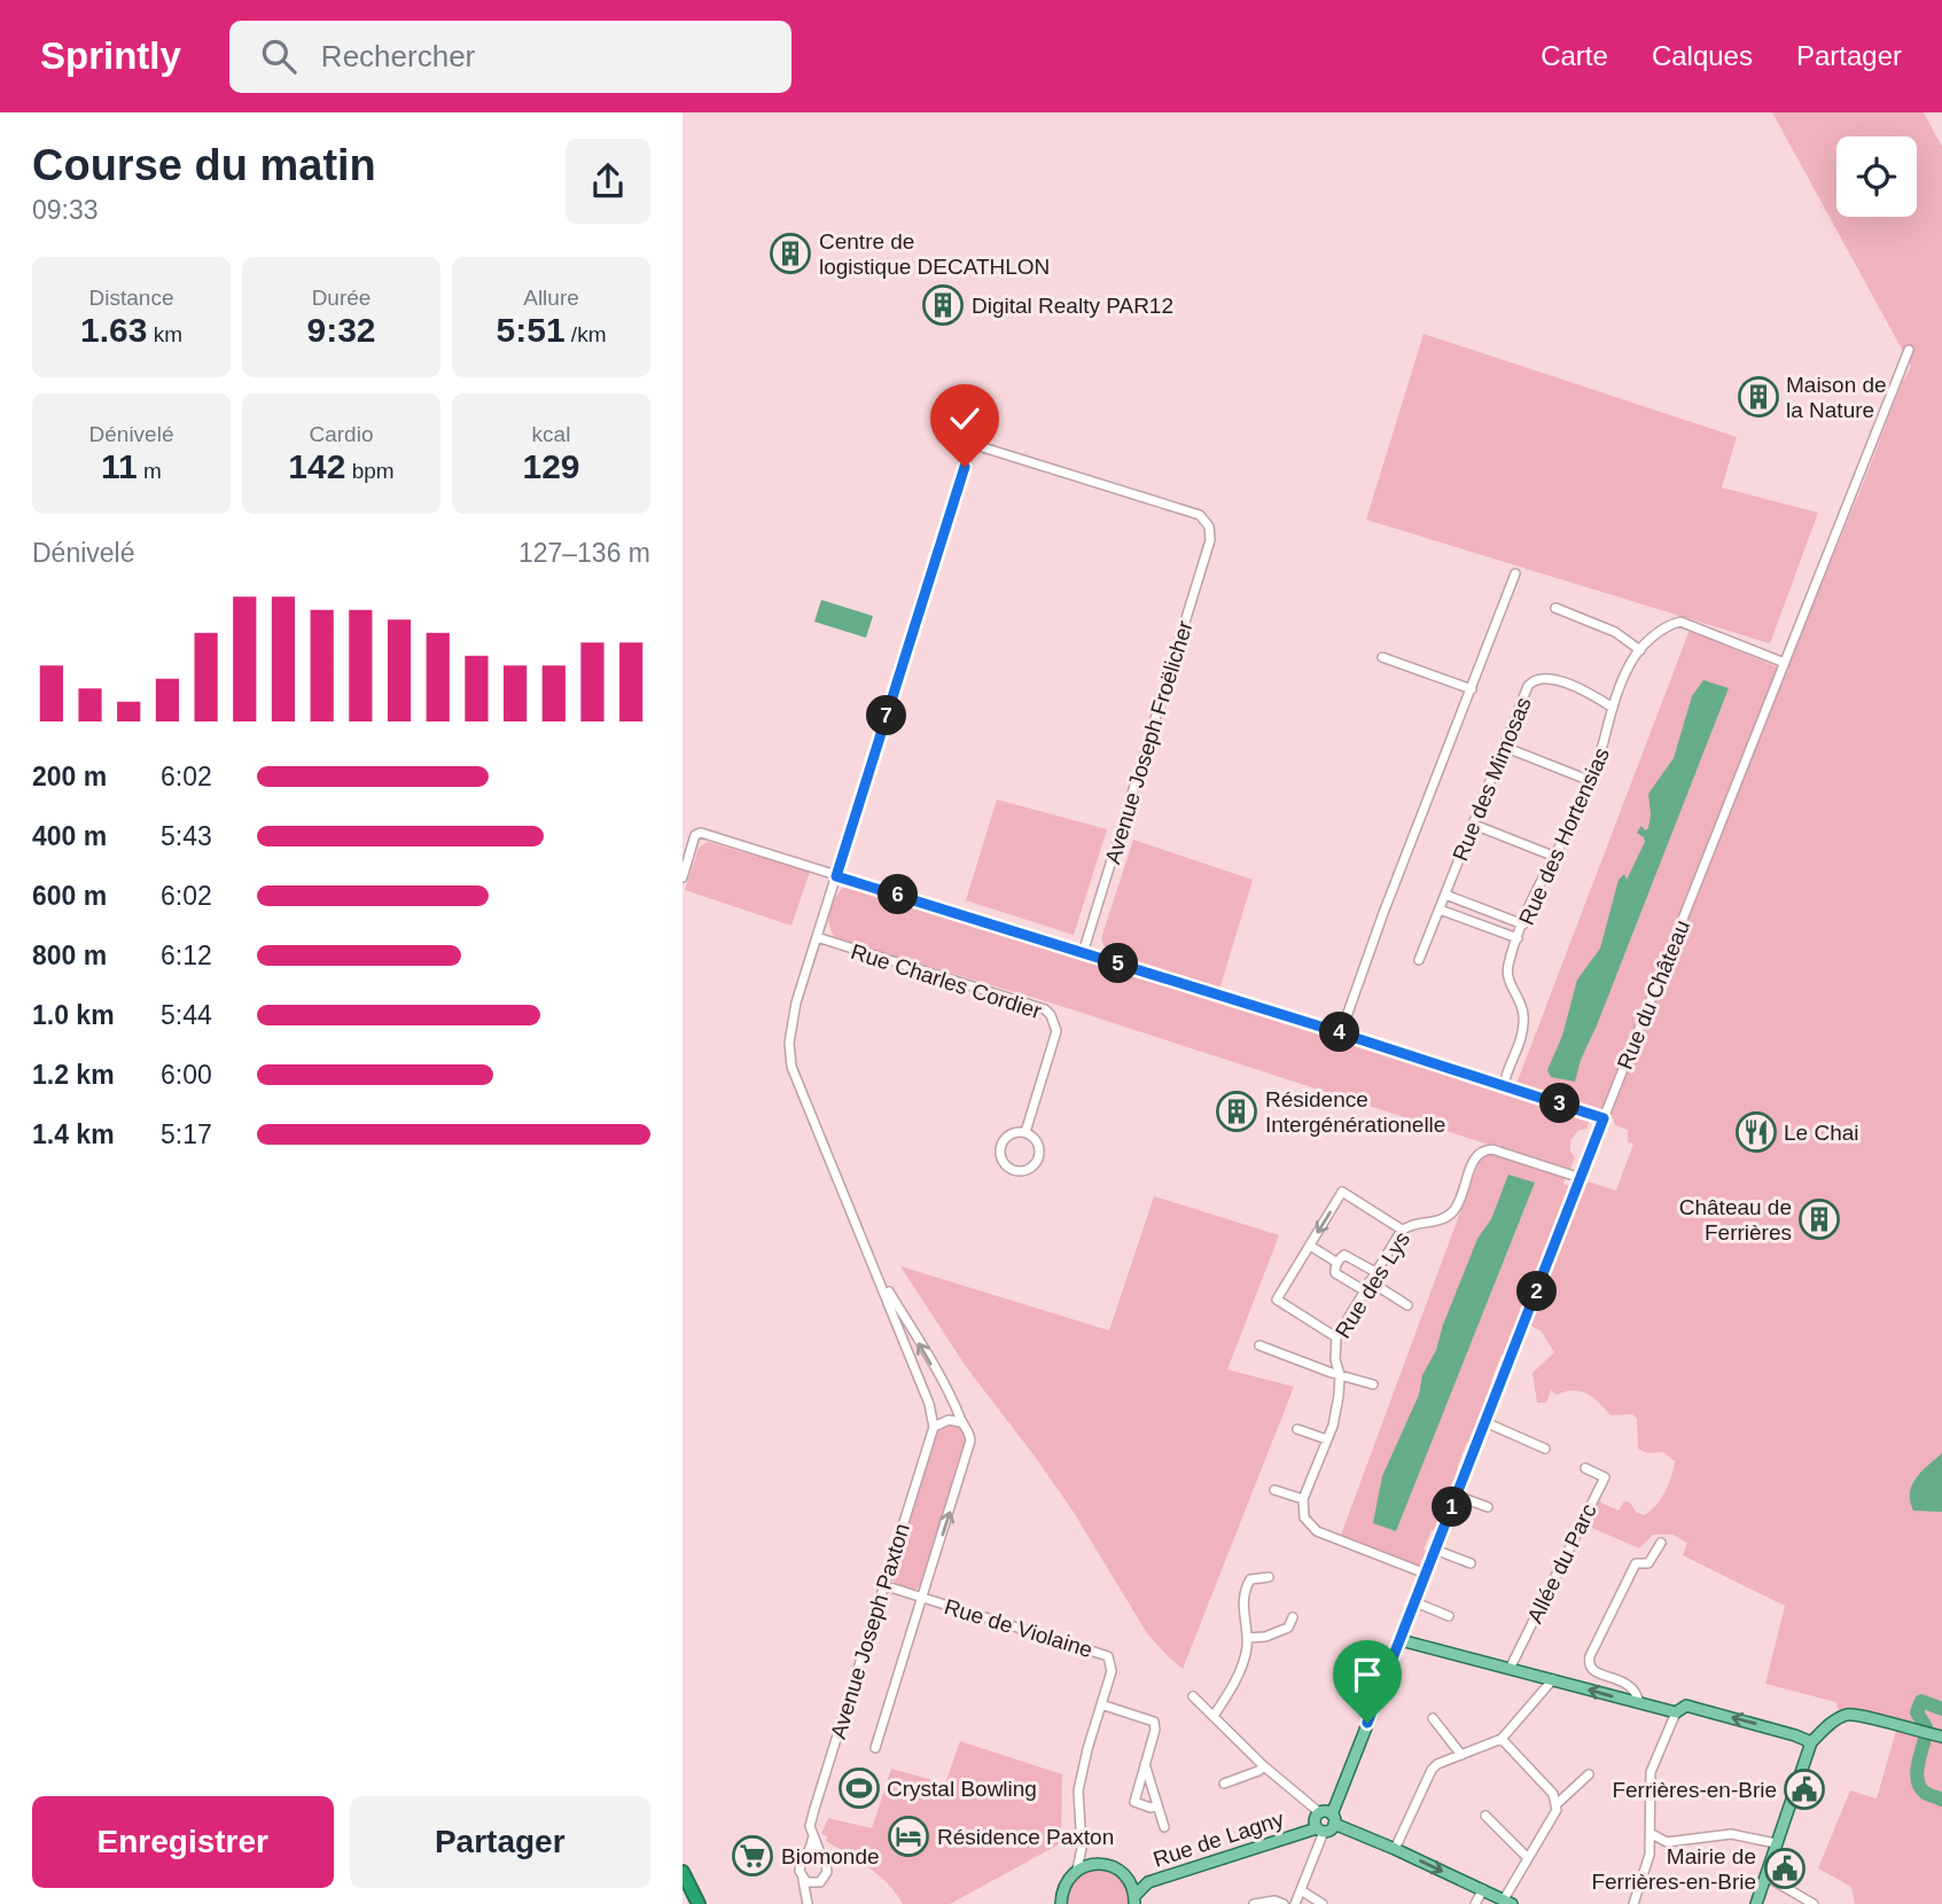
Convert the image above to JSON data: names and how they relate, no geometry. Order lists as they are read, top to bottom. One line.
{"streets":{"main road":["Rue de Lagny"],"street":["Avenue Joseph Froëlicher","Rue des Mimosas","Rue des Hortensias","Rue Charles Cordier","Rue du Château","Rue des Lys","Allée du Parc","Rue de Violaine","Avenue Joseph Paxton"]},"crossings":[["Avenue Joseph Froëlicher","Avenue Joseph Paxton"],["Rue des Mimosas","Rue des Hortensias"],["Rue des Hortensias","Rue du Château"],["Rue Charles Cordier","Avenue Joseph Paxton"],["Rue du Château","Rue des Lys"],["Rue de Violaine","Avenue Joseph Paxton"]],"places":{"building":["Centre de logistique DECATHLON","Digital Realty PAR12","Maison de la Nature","Résidence Intergénérationelle","Château de Ferrières"],"restaurant":["Le Chai"],"sports":["Crystal Bowling"],"public building":["Ferrières-en-Brie","Mairie de Ferrières-en-Brie"],"hotel":["Résidence Paxton"],"supermarket":["Biomonde"]},"page":{"header":"Sprintly","search":"Rechercher","nav":["Carte","Calques","Partager"],"heading":["Course du matin","09:33"],"stats":[["Distance","1.63 km"],["Durée","9:32"],["Allure","5:51 /km"],["Dénivelé","11 m"],["Cardio","142 bpm"],["kcal","129"]],"chart":["Dénivelé","127–136 m"],"pins":["7","6","5","4","3","2","1"],"list":[{"name":"200 m","note":"6:02"},{"name":"400 m","note":"5:43"},{"name":"600 m","note":"6:02"},{"name":"800 m","note":"6:12"},{"name":"1.0 km","note":"5:44"},{"name":"1.2 km","note":"6:00"},{"name":"1.4 km","note":"5:17"}],"buttons":["Enregistrer","Partager"]}}
